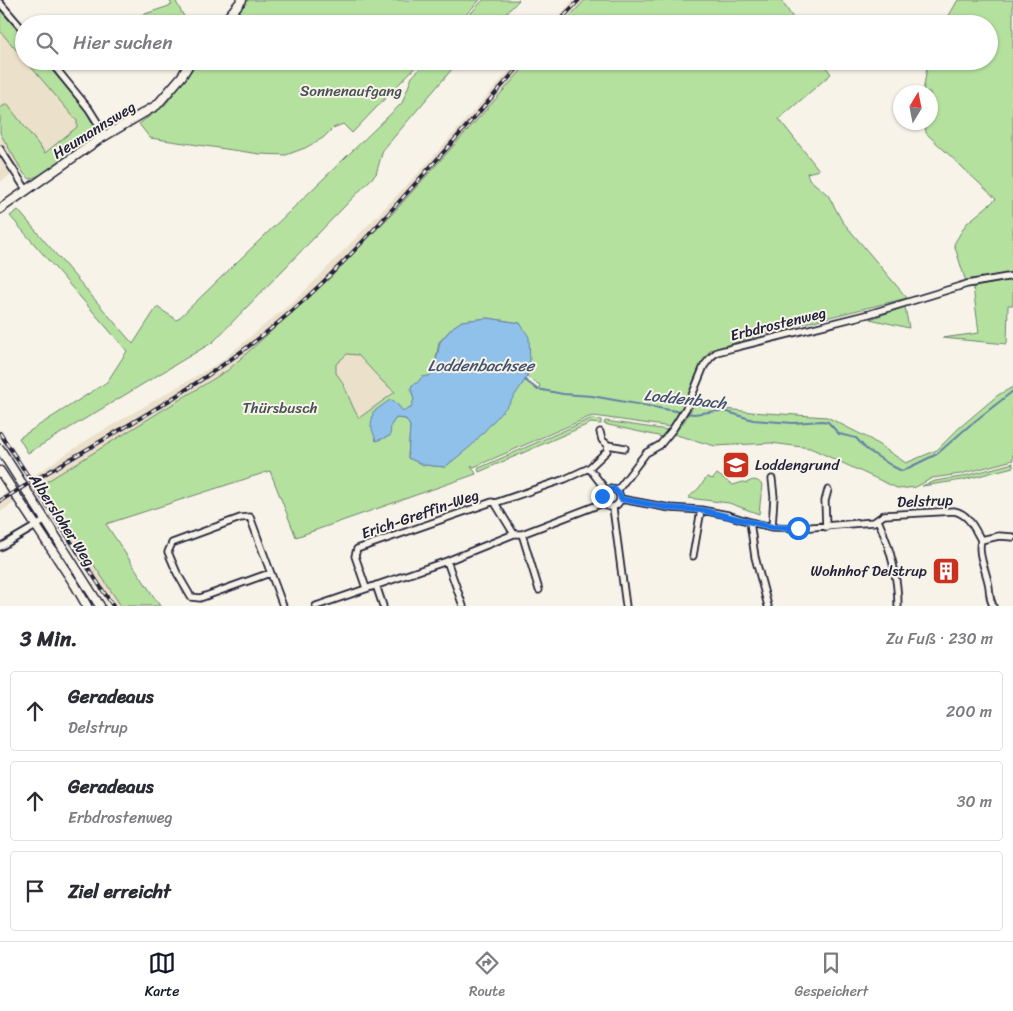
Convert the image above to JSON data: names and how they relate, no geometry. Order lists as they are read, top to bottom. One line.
{"streets":{"main road":["Heumannsweg","Albersloher Weg"],"street":["Erbdrostenweg","Delstrup","Erich-Greffin-Weg"]},"crossings":[["Erbdrostenweg","Delstrup"]],"water":["Loddenbachsee","Loddenbach"],"parks":["Sonnenaufgang","Thürsbusch"],"places":{"school or university":["Loddengrund"],"building":["Wohnhof Delstrup"]},"north":"top","page":{"search":"Hier suchen","heading":["3 Min.","Zu Fuß · 230 m"],"list":[["Geradeaus","Delstrup","200 m"],["Geradeaus","Erbdrostenweg","30 m"],"Ziel erreicht"],"nav":["Karte","Route","Gespeichert"]}}
